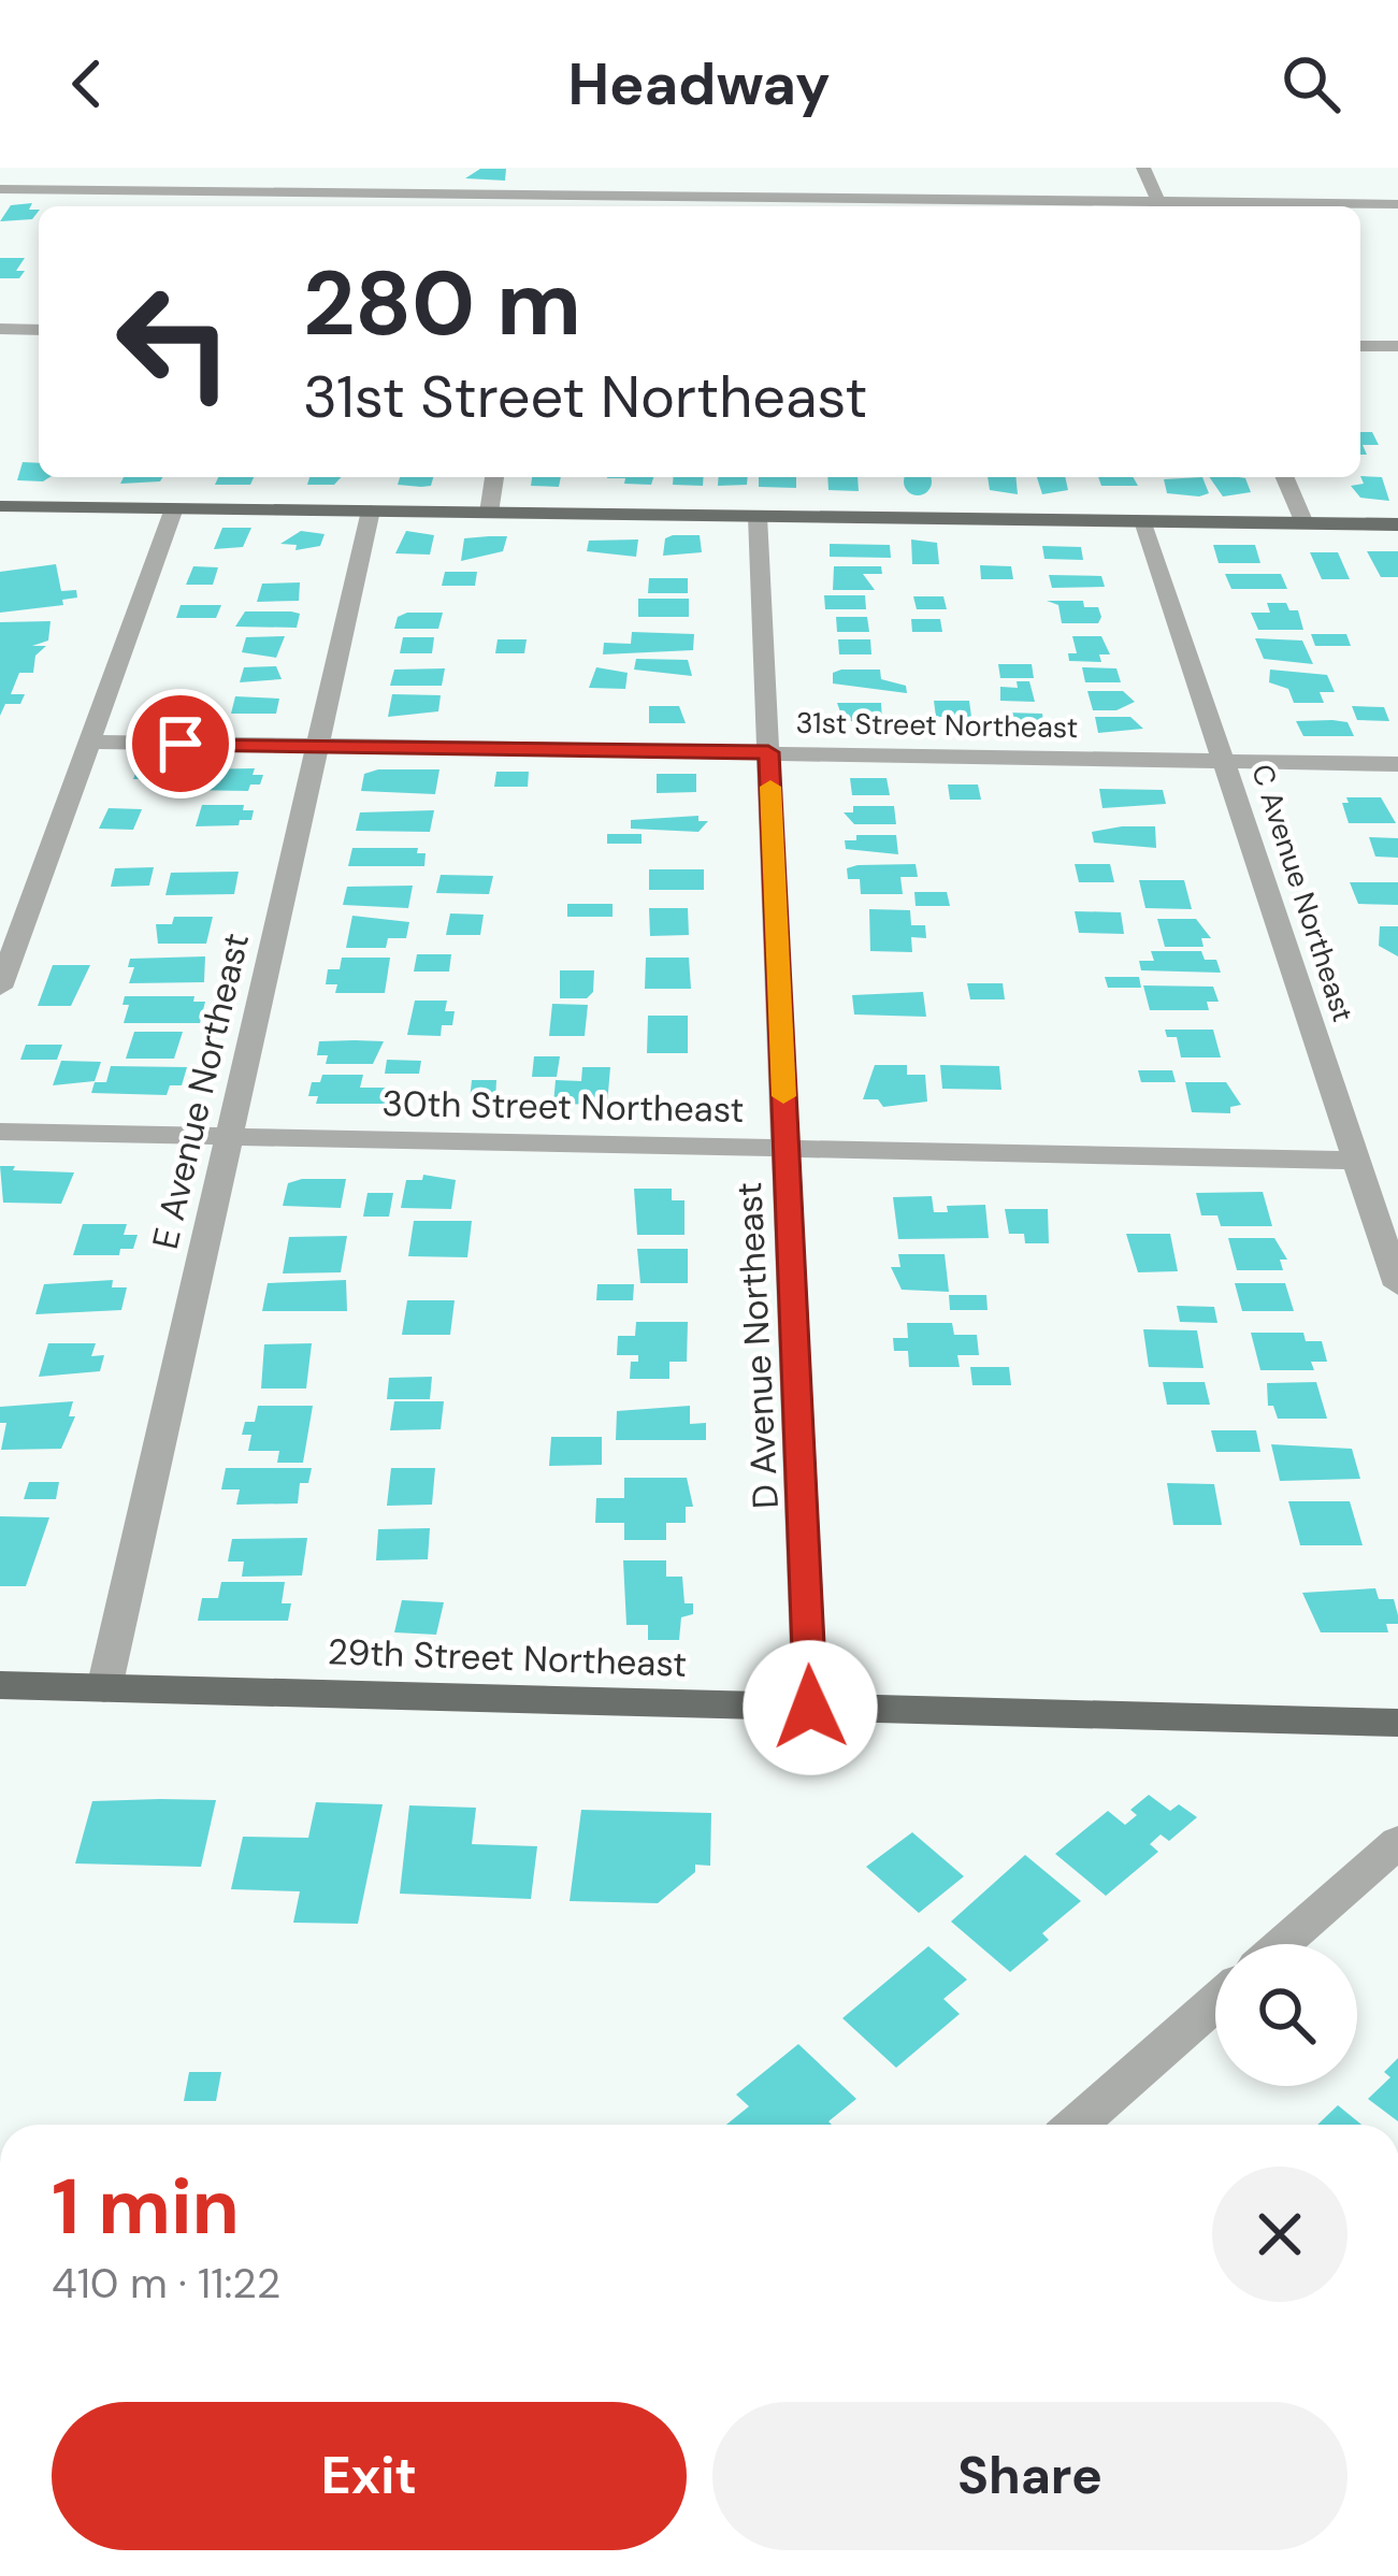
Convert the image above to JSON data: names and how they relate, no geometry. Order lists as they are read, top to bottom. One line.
{"streets":{"main road":["29th Street Northeast"],"street":["31st Street Northeast","C Avenue Northeast","E Avenue Northeast","30th Street Northeast","D Avenue Northeast"]},"crossings":[["31st Street Northeast","C Avenue Northeast"],["31st Street Northeast","E Avenue Northeast"],["31st Street Northeast","D Avenue Northeast"],["C Avenue Northeast","30th Street Northeast"],["E Avenue Northeast","30th Street Northeast"],["E Avenue Northeast","29th Street Northeast"],["30th Street Northeast","D Avenue Northeast"],["D Avenue Northeast","29th Street Northeast"]],"page":{"header":"Headway","turn":["280 m","31st Street Northeast"],"heading":["1 min","410 m · 11:22"],"buttons":["Exit","Share"]}}
